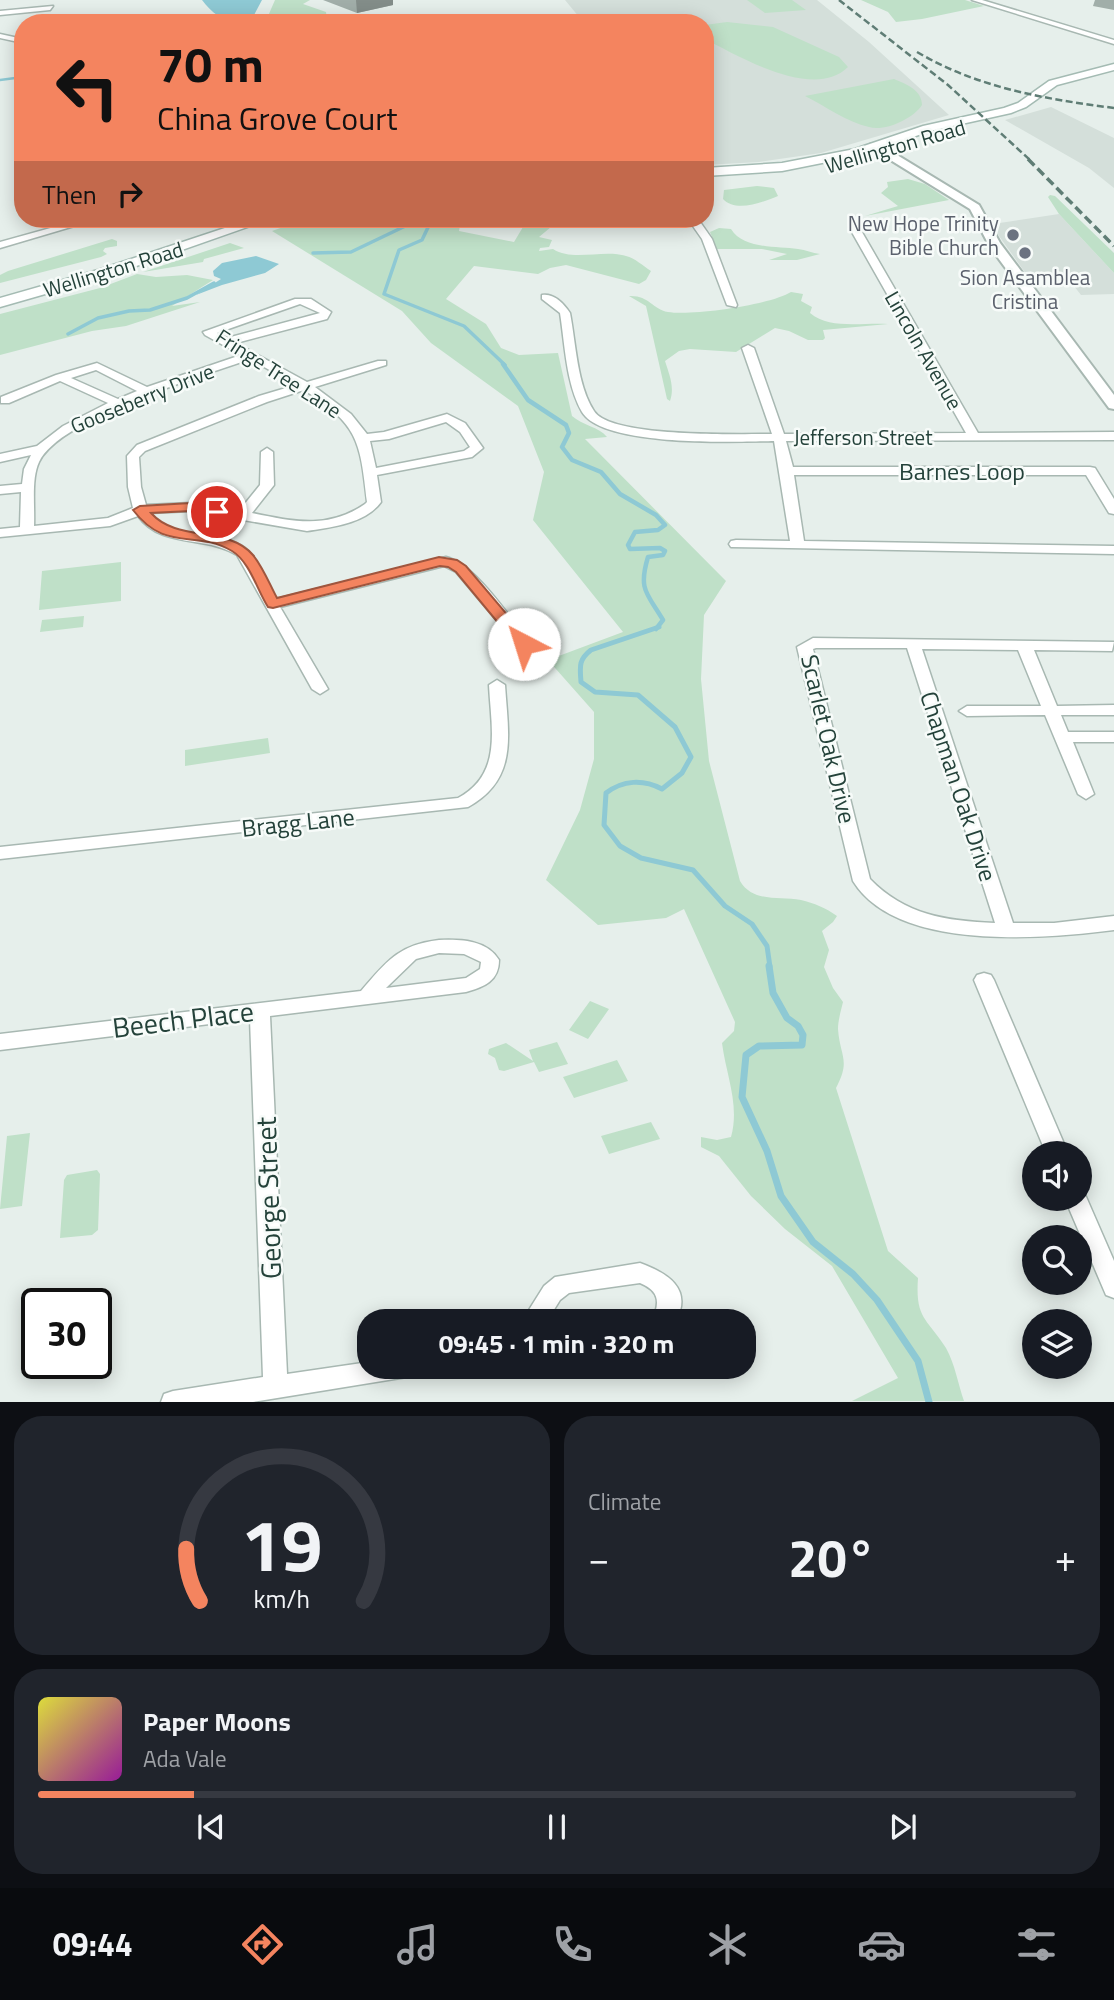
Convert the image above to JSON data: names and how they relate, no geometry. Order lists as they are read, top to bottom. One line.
{"streets":{"main road":["Wellington Road"],"street":["Lincoln Avenue","Fringe Tree Lane","Gooseberry Drive","Jefferson Street","Barnes Loop","Scarlet Oak Drive","Chapman Oak Drive","Bragg Lane","Beech Place","George Street"]},"crossings":[["Lincoln Avenue","Jefferson Street"],["Fringe Tree Lane","Gooseberry Drive"],["Scarlet Oak Drive","Chapman Oak Drive"],["Beech Place","George Street"]],"places":["New Hope Trinity Bible Church","Sion Asamblea Cristina"],"page":{"turn":["70 m","China Grove Court"],"then":"Then","limit":"30","trip":"09:45 · 1 min · 320 m","tile":"Climate","heat":["−","20°","+"],"song":["Paper Moons","Ada Vale"],"tabs":"09:44","gauge":["19","km/h"]}}
